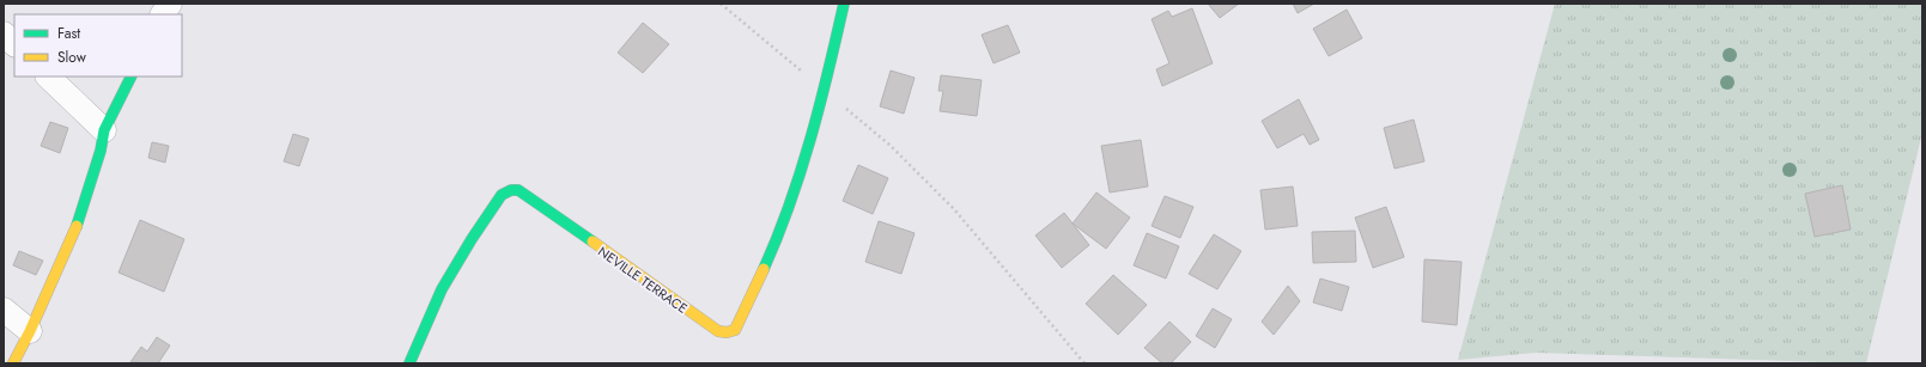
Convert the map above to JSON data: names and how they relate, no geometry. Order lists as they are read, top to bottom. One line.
{"streets":{"street":["NEVILLE TERRACE"]},"legend":["Fast","Slow"]}
